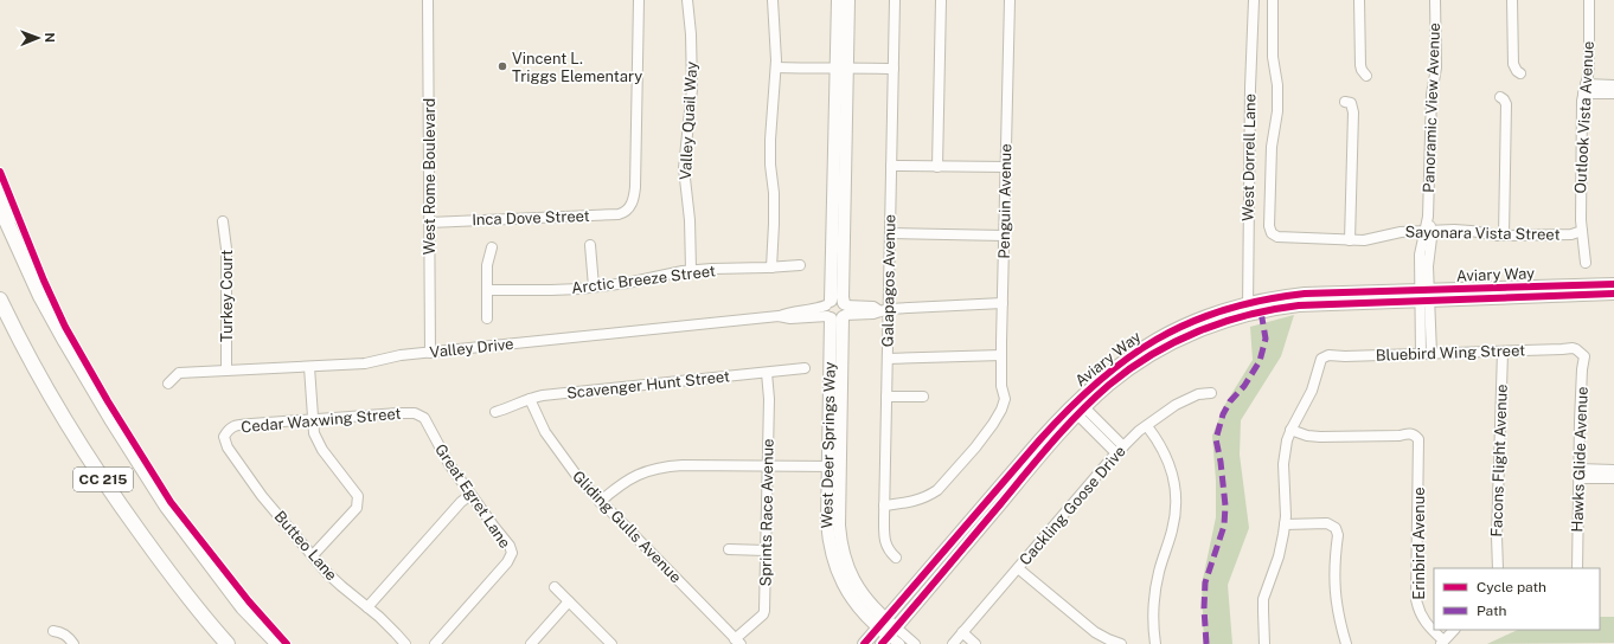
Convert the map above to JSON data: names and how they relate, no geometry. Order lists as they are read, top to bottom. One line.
{"streets":{"highway":["CC 215"],"main road":["Aviary Way","West Deer Springs Way"],"street":["Panoramic View Avenue","Outlook Vista Avenue","Valley Quail Way","West Dorrell Lane","West Rome Boulevard","Penguin Avenue","Inca Dove Street","Sayonara Vista Street","Arctic Breeze Street","Galapagos Avenue","Turkey Court","Valley Drive","Bluebird Wing Street","Scavenger Hunt Street","Cedar Waxwing Street","Hawks Glide Avenue","Facons Flight Avenue","Great Egret Lane","Cackling Goose Drive","Sprints Race Avenue","Gliding Gulls Avenue","Erinbird Avenue","Butteo Lane"]},"crossings":[["Panoramic View Avenue","Sayonara Vista Street"],["Panoramic View Avenue","Aviary Way"],["Outlook Vista Avenue","Sayonara Vista Street"],["Valley Quail Way","Arctic Breeze Street"],["West Dorrell Lane","Aviary Way"],["West Rome Boulevard","Inca Dove Street"],["West Rome Boulevard","Valley Drive"],["Penguin Avenue","Galapagos Avenue"],["Aviary Way","West Deer Springs Way"],["Turkey Court","Valley Drive"],["Valley Drive","West Deer Springs Way"],["Bluebird Wing Street","Hawks Glide Avenue"],["Bluebird Wing Street","Facons Flight Avenue"],["Bluebird Wing Street","Erinbird Avenue"],["Scavenger Hunt Street","Sprints Race Avenue"],["Scavenger Hunt Street","Gliding Gulls Avenue"],["Cedar Waxwing Street","Great Egret Lane"],["Cedar Waxwing Street","Butteo Lane"],["Sprints Race Avenue","Gliding Gulls Avenue"]],"places":["Vincent L. Triggs Elementary"],"legend":["Cycle path","Path"],"north":"right"}
